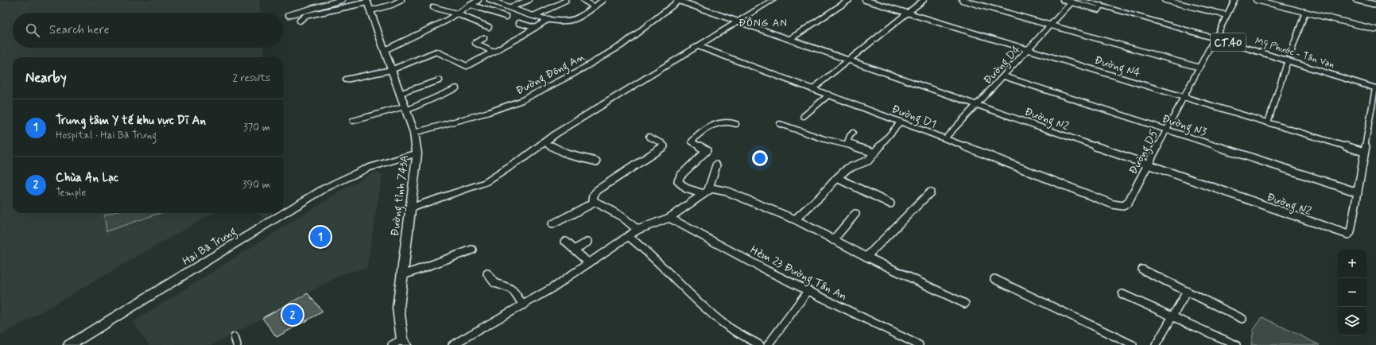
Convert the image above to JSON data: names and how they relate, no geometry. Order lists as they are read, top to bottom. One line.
{"streets":{"main road":["CT.40","Mỹ Phước - Tân Vạn","Đường tỉnh 743A","Hai Bà Trưng"],"street":["Đường D4","Đường N4","Đường Đông An","Đường D1","Đường N2","Đường N3","Đường D5","Hẻm 23 Đường Tân An"]},"crossings":[["Mỹ Phước - Tân Vạn","Đường D5"],["Đường D4","Đường N4"],["Đường D4","Đường D1"],["Đường D4","Đường N2"],["Đường D4","Đường N3"],["Đường N4","Đường D5"],["Đường Đông An","Đường N2"],["Đường Đông An","Đường tỉnh 743A"],["Đường D1","Đường D5"],["Đường N2","Đường N3"],["Đường N2","Đường D5"],["Đường N3","Đường D5"],["Đường tỉnh 743A","Hai Bà Trưng"]],"districts":["ĐÔNG AN"],"page":{"search":"Search here","heading":["Nearby","2 results"],"list":[{"mark":"1","name":"Trung tâm Y tế khu vực Dĩ An","note":"Hospital · Hai Bà Trưng","value":"370 m"},{"mark":"2","name":"Chùa An Lạc","note":"Temple","value":"390 m"}],"pins":["1","2"],"map_buttons":["+","−"]}}
